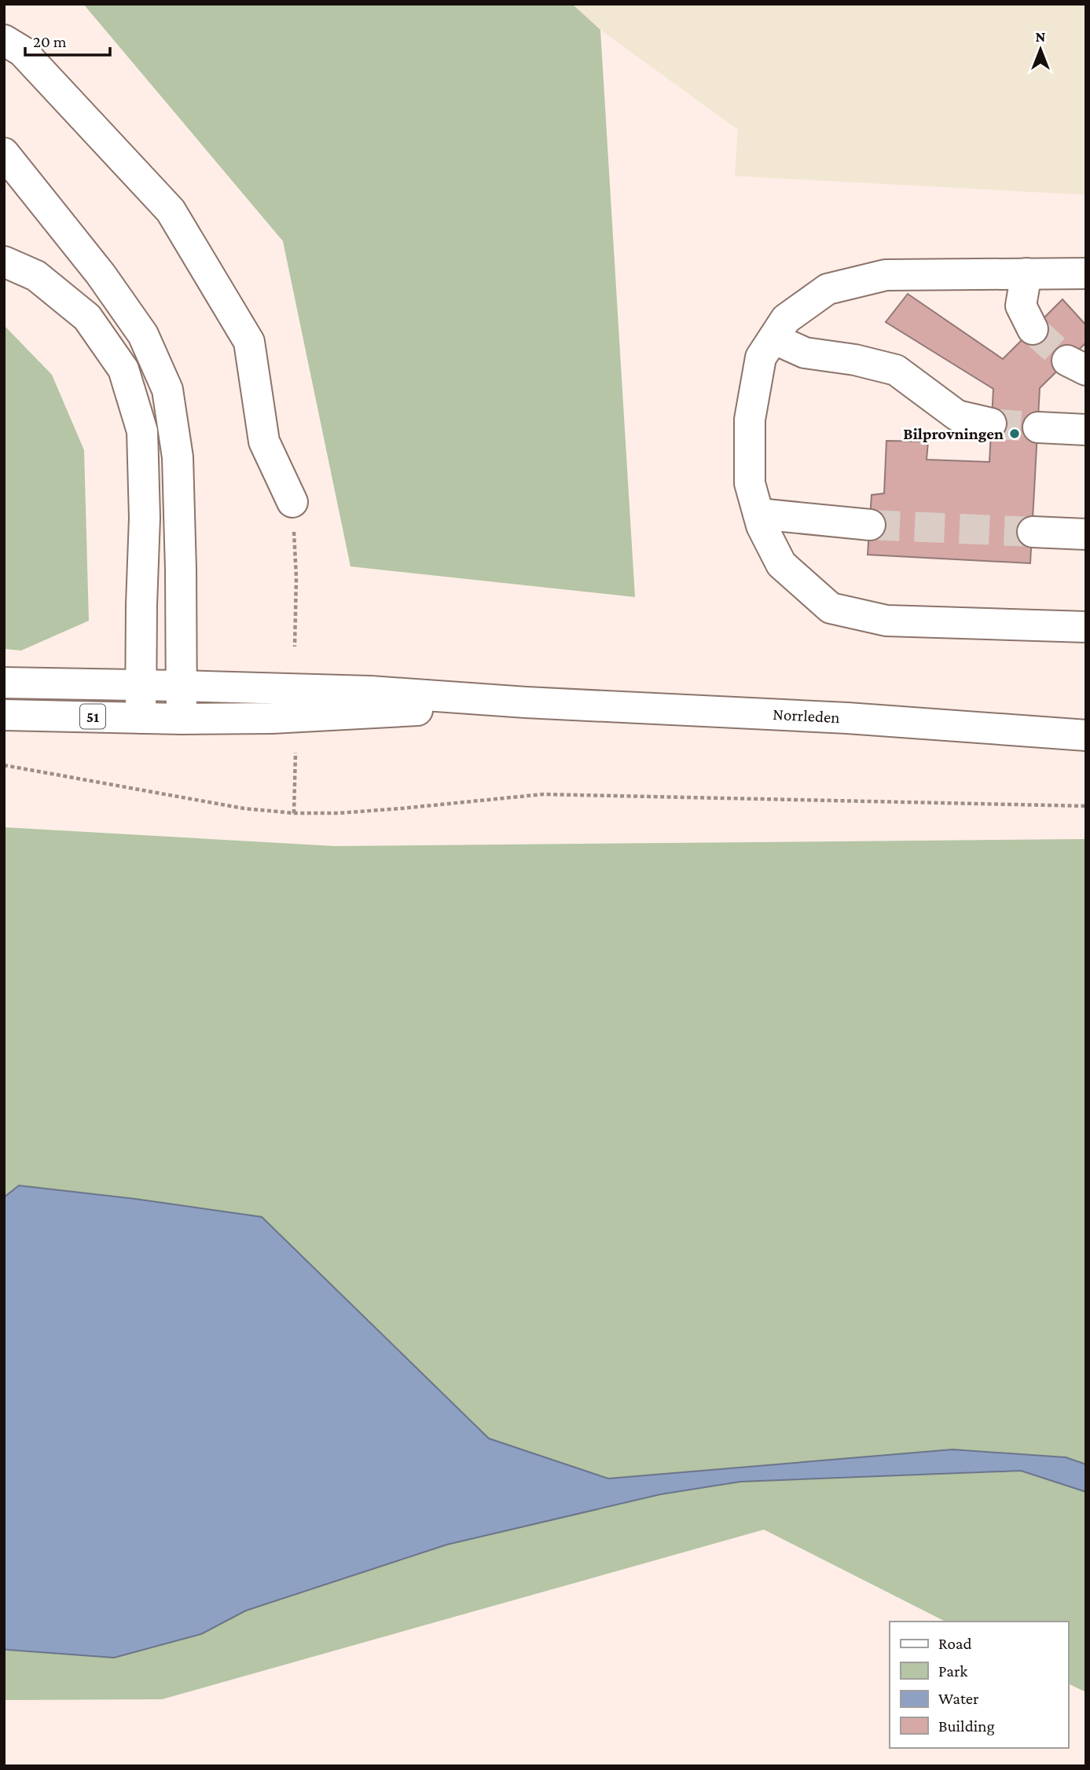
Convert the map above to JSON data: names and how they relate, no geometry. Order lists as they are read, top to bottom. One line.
{"streets":{"main road":["Norrleden","51"]},"places":["Bilprovningen"],"legend":["Road","Park","Water","Building"],"scale_bar":"20 m","north":"top"}
